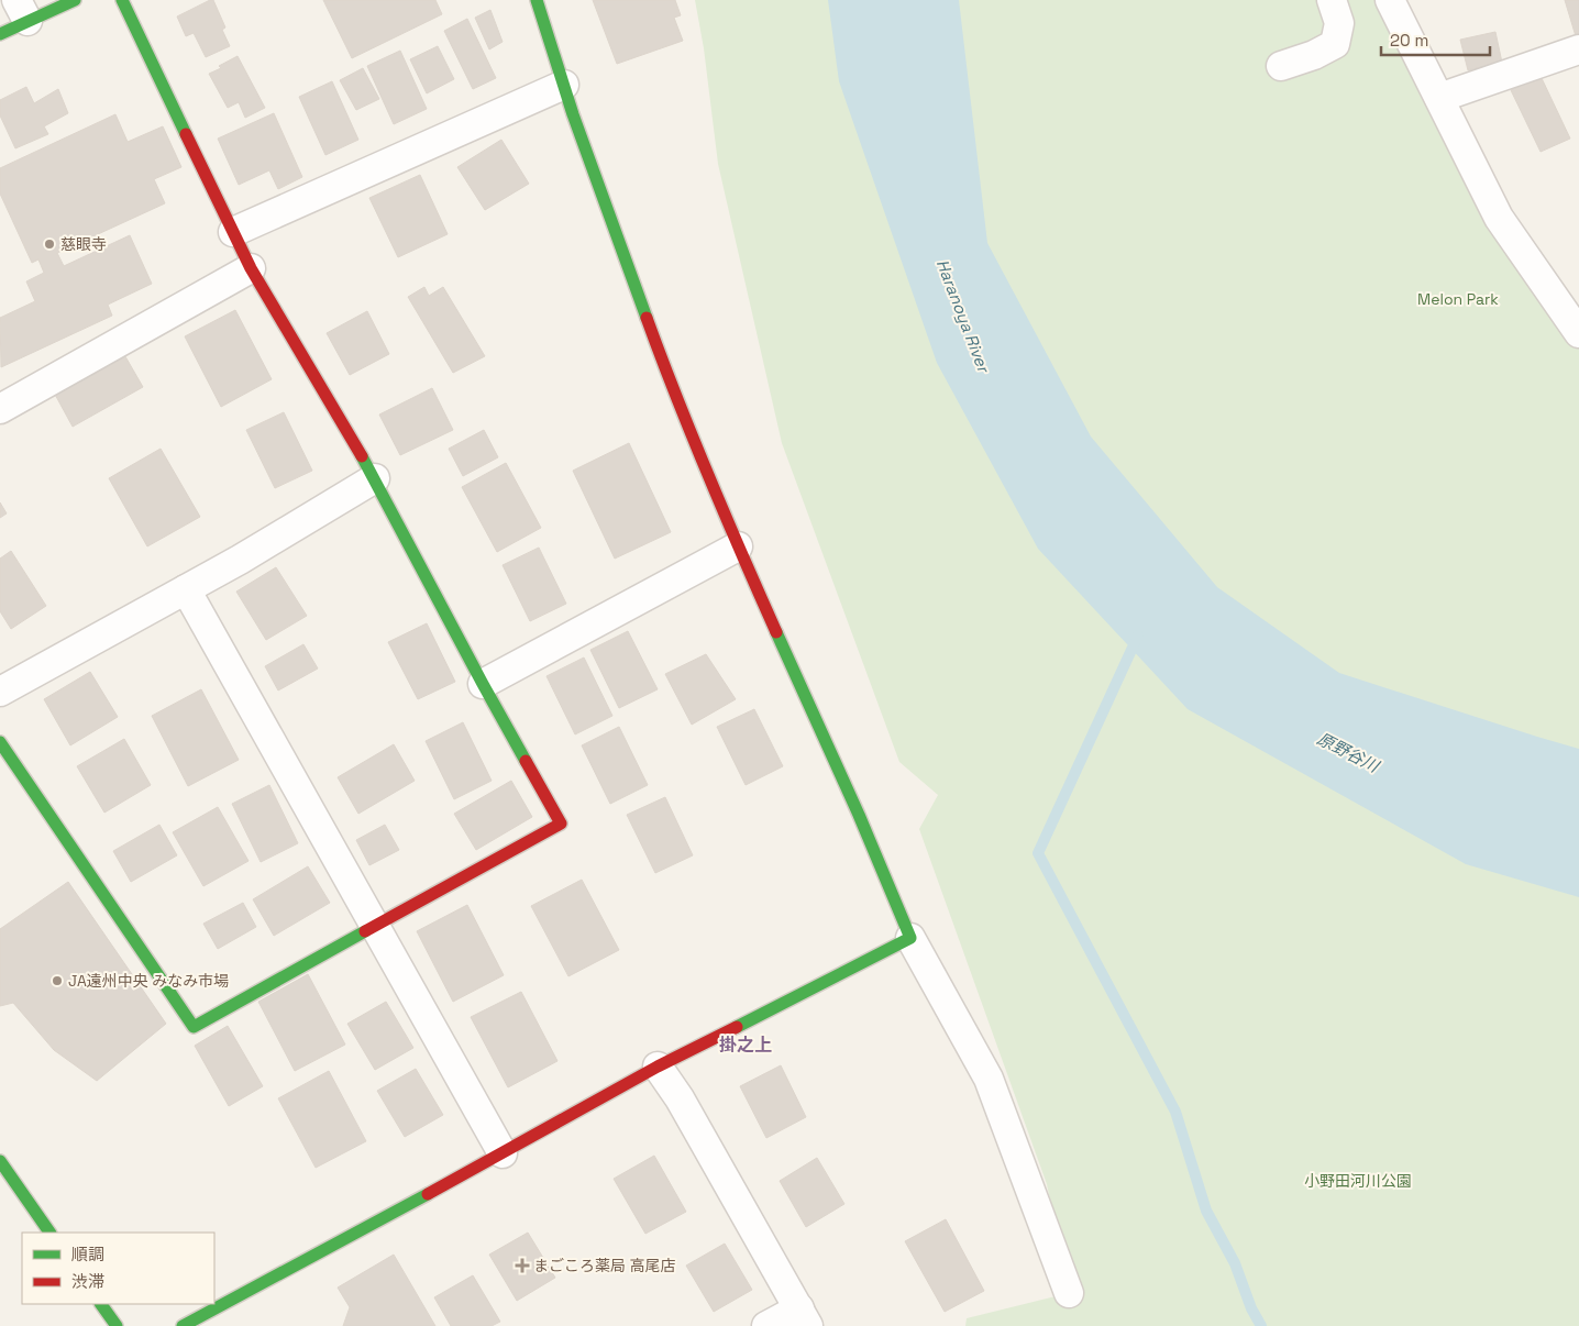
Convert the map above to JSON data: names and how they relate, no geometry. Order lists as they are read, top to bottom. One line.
{"districts":["掛之上"],"water":["Haranoya River","原野谷川"],"parks":["Melon Park","小野田河川公園"],"places":{"other":["慈眼寺","JA遠州中央 みなみ市場"],"health":["まごころ薬局 高尾店"]},"legend":["順調","渋滞"],"scale_bar":"20 m"}
